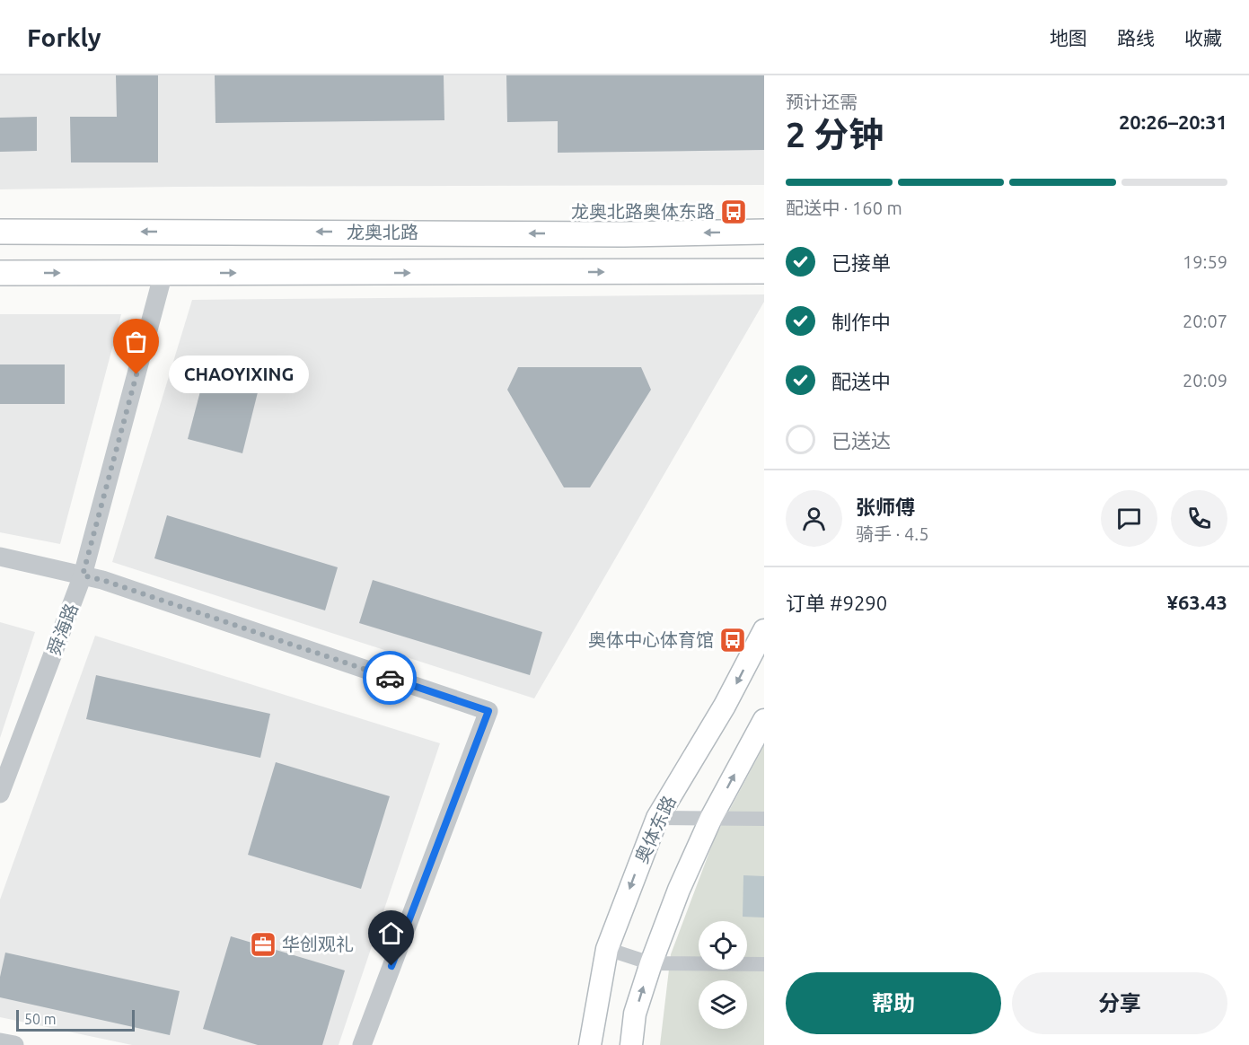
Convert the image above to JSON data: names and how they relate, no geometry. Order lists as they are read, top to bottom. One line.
{"streets":{"main road":["龙奥北路","奥体东路"],"street":["舜海路"]},"places":{"bus stop":["龙奥北路奥体东路","奥体中心体育馆"],"other":["CHAOYIXING"],"office":["华创观礼"]},"scale_bar":"50 m","page":{"header":"Forkly","nav":["地图","路线","收藏"],"heading":["2 分钟","预计还需","20:26–20:31"],"panel":["张师傅","骑手 · 4.5","订单 #9290","¥63.43"],"bar":"配送中 · 160 m","list":[["已接单","19:59"],["制作中","20:07"],["配送中","20:09"],"已送达"],"bubble":"CHAOYIXING","buttons":["帮助","分享"],"scale":"50 m"}}
